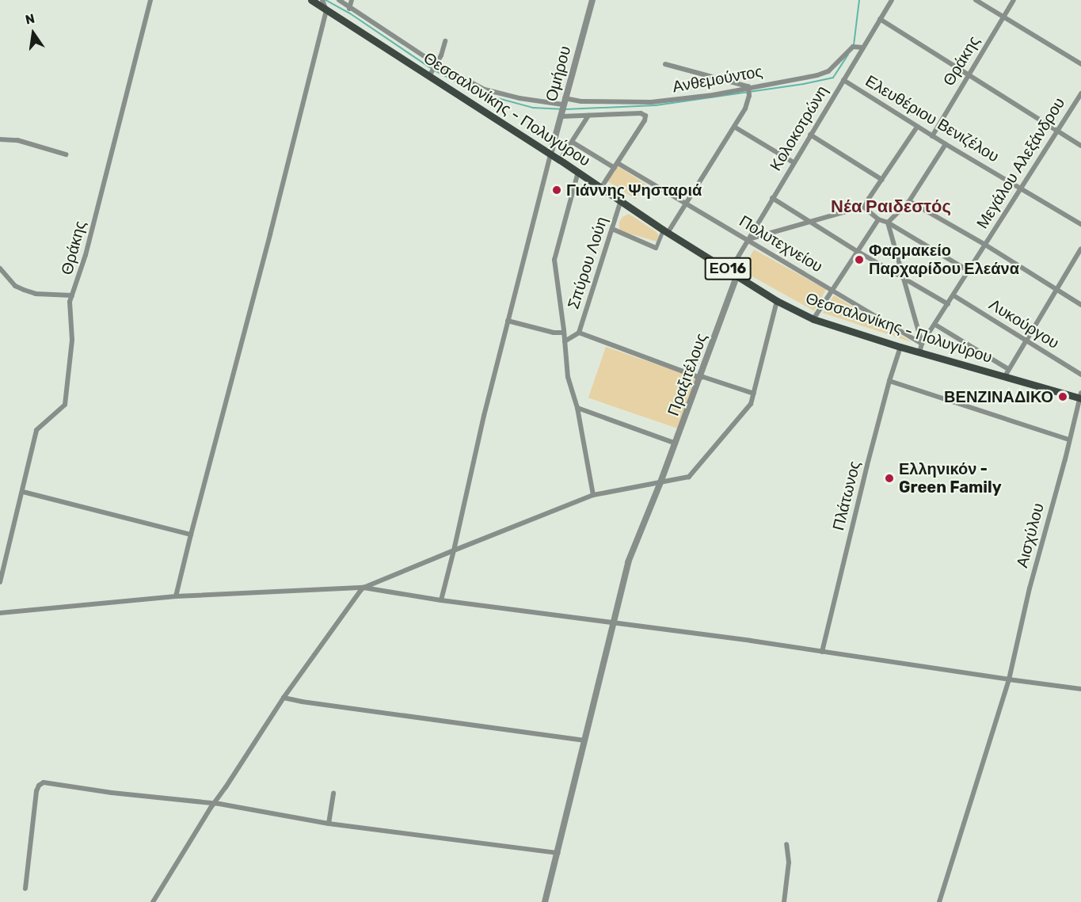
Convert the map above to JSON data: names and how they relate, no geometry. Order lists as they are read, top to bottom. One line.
{"streets":{"main road":["Θεσσαλονίκης - Πολυγύρου","ΕΟ16"],"street":["Θράκης","Ομήρου","Ανθεμούντος","Ελευθέριου Βενιζέλου","Κολοκοτρώνη","Μεγάλου Αλεξάνδρου","Πολυτεχνείου","Σπύρου Λούη","Λυκούργου","Πραξιτέλους","Πλάτωνος","Αισχύλου"]},"crossings":[["Θράκης","Ελευθέριου Βενιζέλου"],["Ομήρου","Ανθεμούντος"],["Ομήρου","Θεσσαλονίκης - Πολυγύρου"],["Ανθεμούντος","Κολοκοτρώνη"],["Θεσσαλονίκης - Πολυγύρου","Κολοκοτρώνη"],["Θεσσαλονίκης - Πολυγύρου","Σπύρου Λούη"],["Θεσσαλονίκης - Πολυγύρου","Πραξιτέλους"],["Θεσσαλονίκης - Πολυγύρου","Πλάτωνος"],["Θεσσαλονίκης - Πολυγύρου","Αισχύλου"],["Ελευθέριου Βενιζέλου","Κολοκοτρώνη"],["Ελευθέριου Βενιζέλου","Μεγάλου Αλεξάνδρου"],["Κολοκοτρώνη","Πολυτεχνείου"],["Μεγάλου Αλεξάνδρου","Πολυτεχνείου"],["Μεγάλου Αλεξάνδρου","Λυκούργου"]],"districts":["Νέα Ραιδεστός"],"places":["Γιάννης Ψησταριά","Φαρμακείο Παρχαρίδου Ελεάνα","ΒΕΝΖΙΝΑΔΙΚΟ","Ελληνικόν - Green Family"],"north":"top"}
